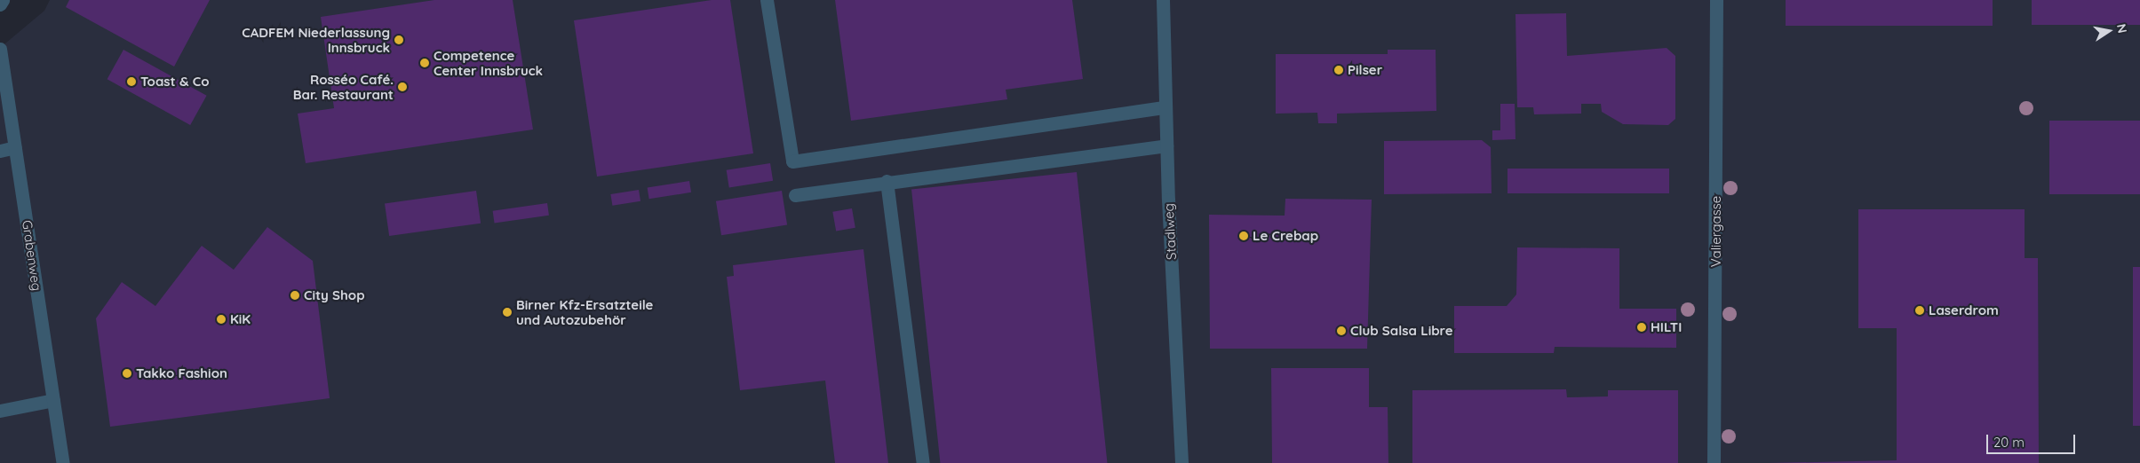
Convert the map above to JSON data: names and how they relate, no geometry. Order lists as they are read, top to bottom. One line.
{"streets":{"street":["Stadlweg","Valiergasse","Grabenweg"]},"places":["CADFEM Niederlassung Innsbruck","Competence Center Innsbruck","Pilser","Toast & Co","Rosséo Café. Bar. Restaurant","Le Crebap","City Shop","Laserdrom","Birner Kfz-Ersatzteile und Autozubehör","KiK","HILTI","Club Salsa Libre","Takko Fashion"],"scale_bar":"20 m","north":"right"}
